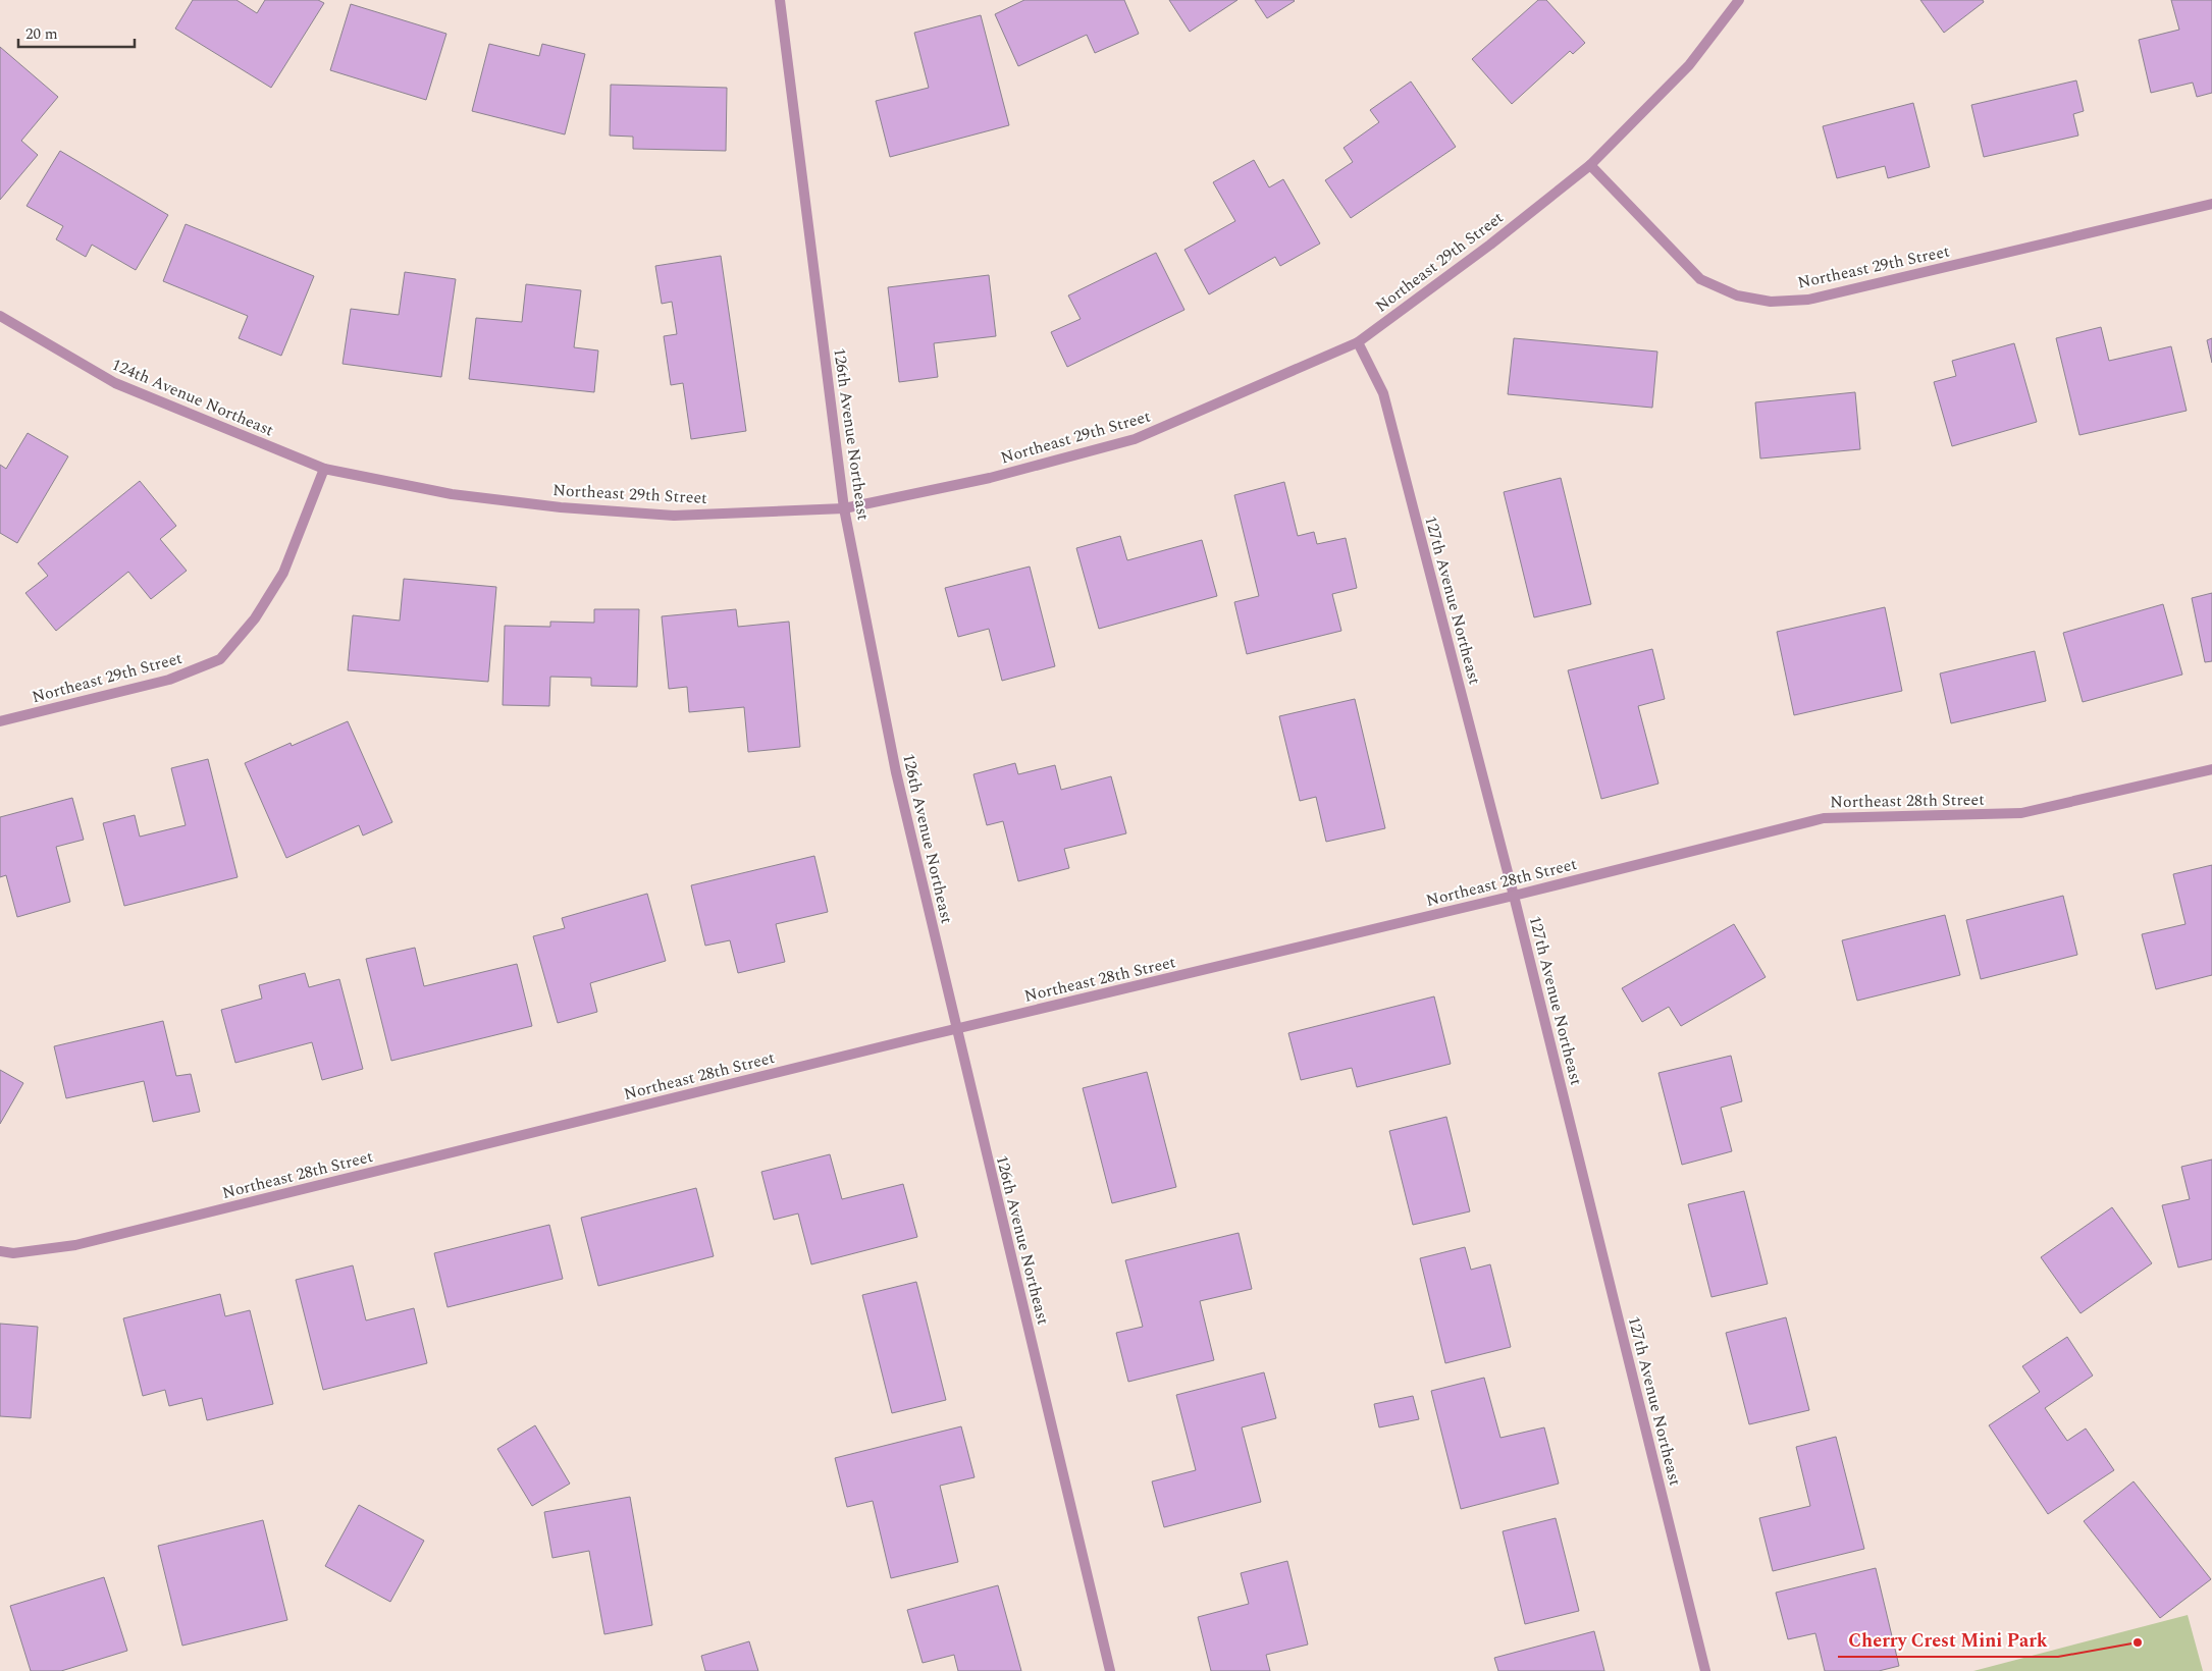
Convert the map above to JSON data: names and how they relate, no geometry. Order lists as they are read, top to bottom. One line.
{"streets":{"street":["Northeast 29th Street","124th Avenue Northeast","126th Avenue Northeast","127th Avenue Northeast","Northeast 28th Street"]},"crossings":[["Northeast 29th Street","124th Avenue Northeast"],["Northeast 29th Street","126th Avenue Northeast"],["Northeast 29th Street","127th Avenue Northeast"],["126th Avenue Northeast","Northeast 28th Street"],["127th Avenue Northeast","Northeast 28th Street"]],"places":["Cherry Crest Mini Park"],"scale_bar":"20 m"}
